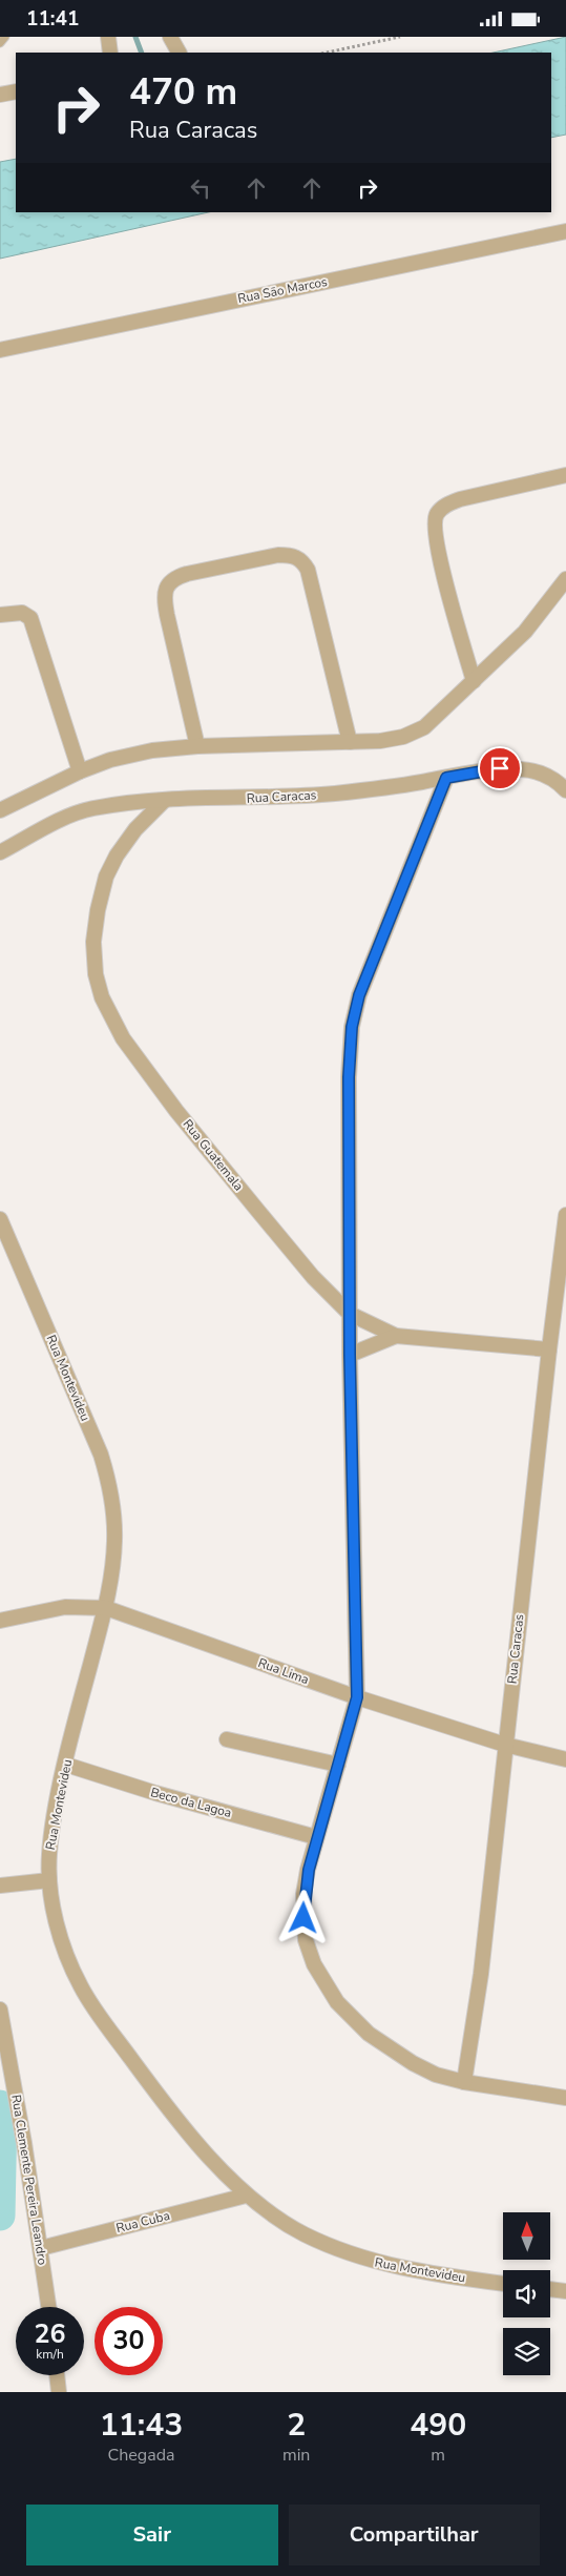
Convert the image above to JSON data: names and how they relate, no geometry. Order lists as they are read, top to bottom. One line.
{"streets":{"street":["Rua Sāo Marcos","Rua Caracas","Rua Guatemala","Rua Montevideu","Rua Lima","Beco da Lagoa","Rua Clemente Pereira Leandro","Rua Cuba"]},"crossings":[["Rua Caracas","Rua Guatemala"],["Rua Caracas","Rua Lima"],["Rua Montevideu","Rua Lima"],["Rua Montevideu","Beco da Lagoa"],["Rua Montevideu","Rua Cuba"],["Rua Clemente Pereira Leandro","Rua Cuba"]],"north":"top","page":{"status":"11:41","turn":["470 m","Rua Caracas"],"speed":"26 km/h","limit":"30","eta":["11:43","Chegada","2","min","490","m"],"buttons":["Sair","Compartilhar"]}}
